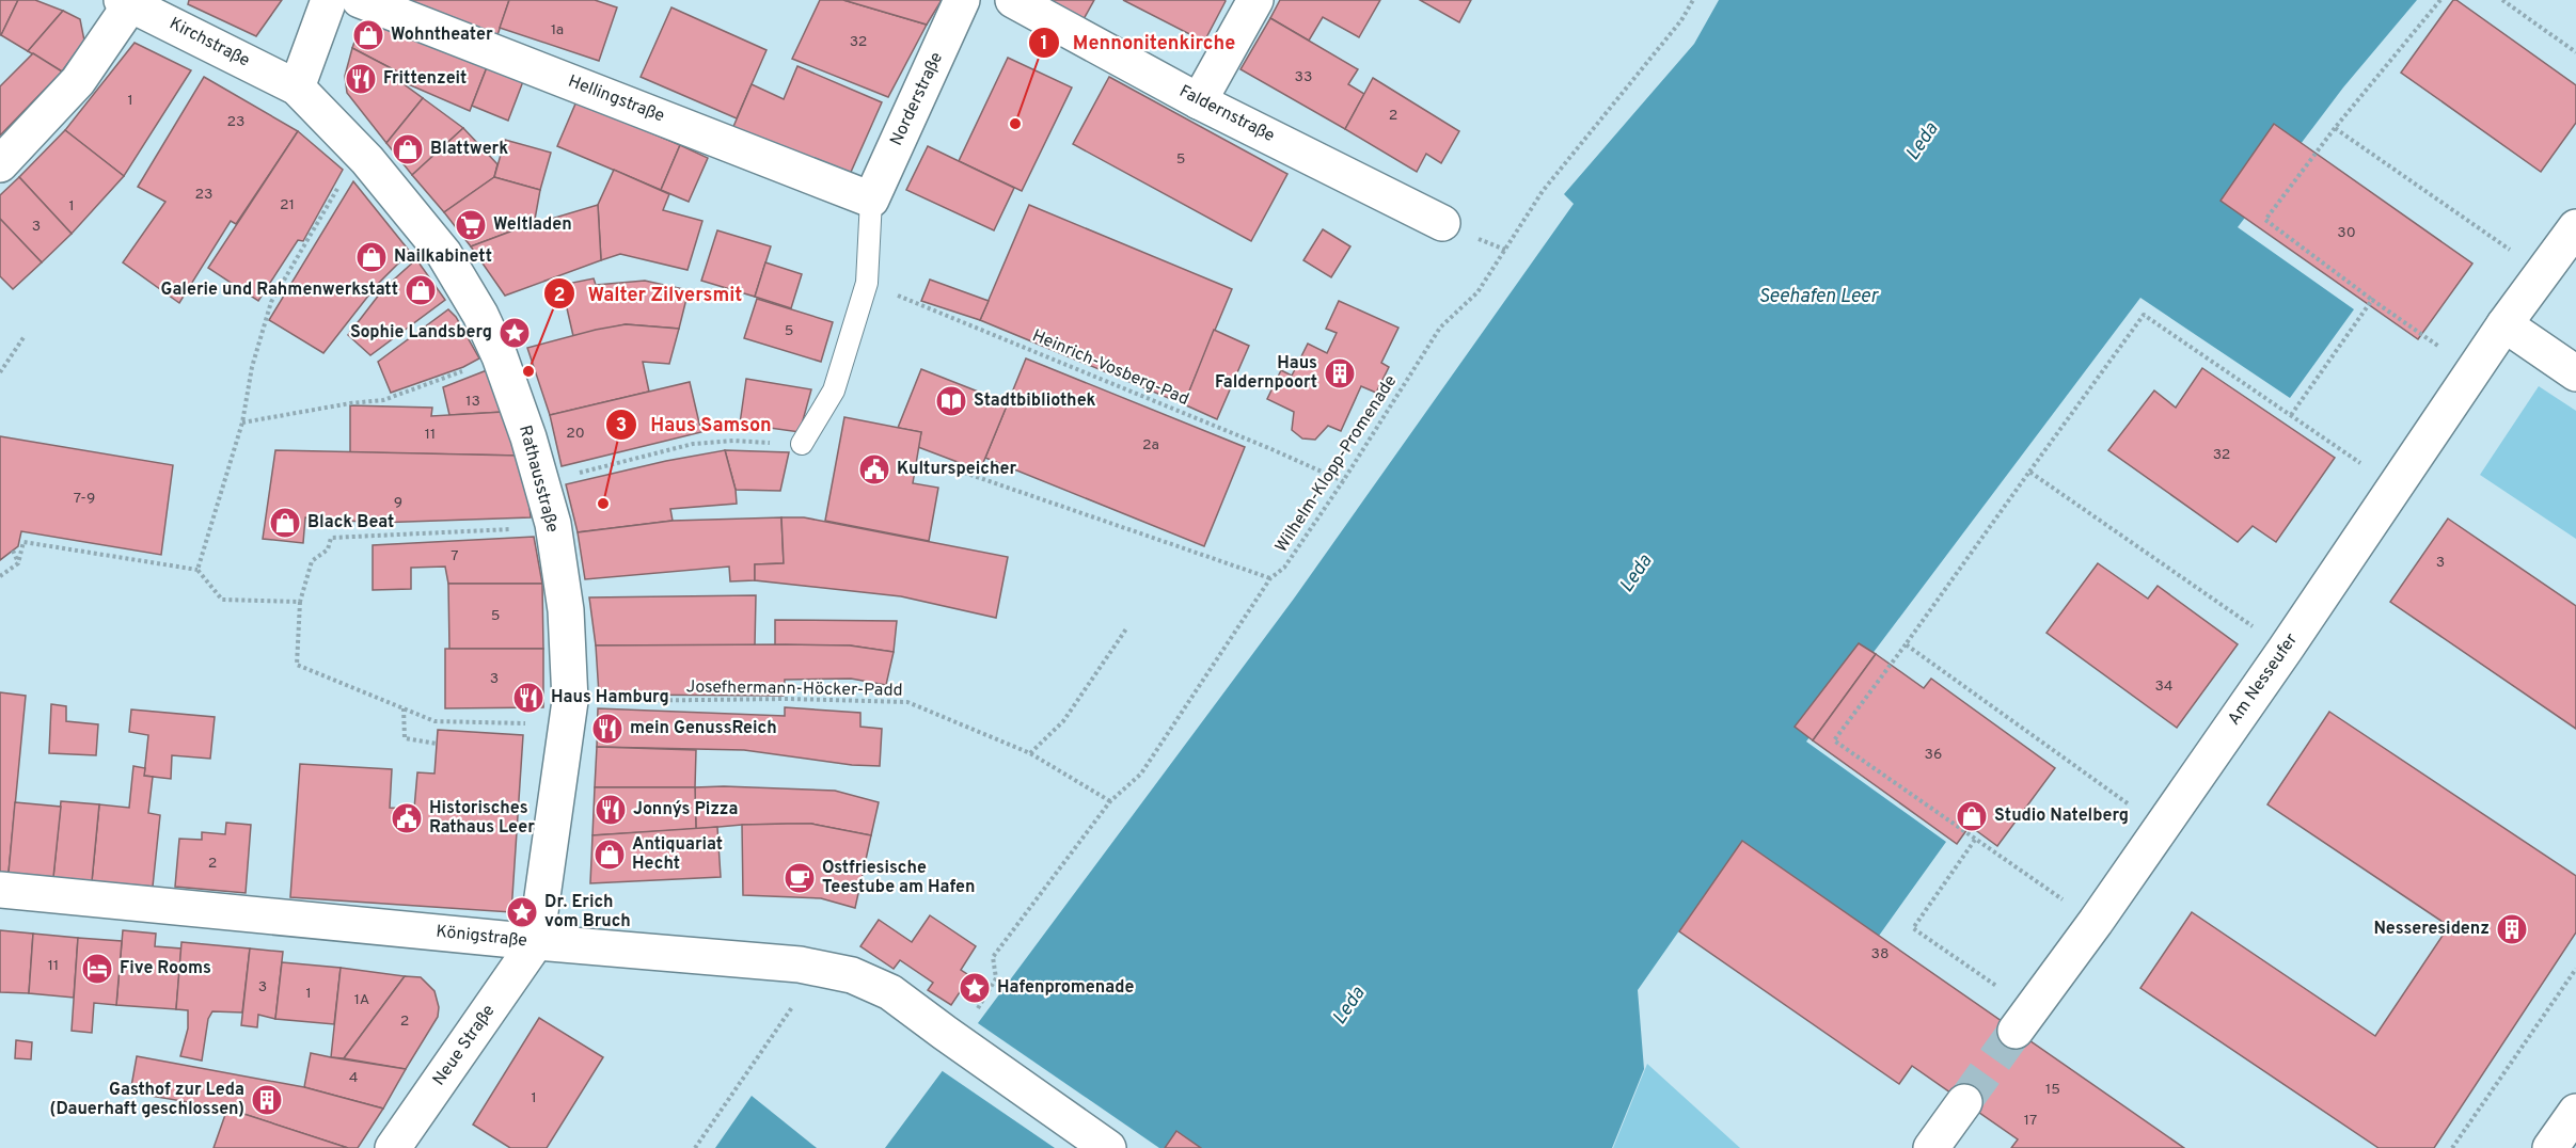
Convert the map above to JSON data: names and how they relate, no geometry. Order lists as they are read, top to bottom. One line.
{"streets":{"street":["Kirchstraße","Hellingstraße","Norderstraße","Faldernstraße","Rathausstraße","Am Nesseufer","Königstraße","Neue Straße"],"path":["Heinrich-Vosberg-Pad","Wilhelm-Klopp-Promenade","Josefhermann-Höcker-Padd"]},"crossings":[["Kirchstraße","Rathausstraße"],["Hellingstraße","Norderstraße"],["Heinrich-Vosberg-Pad","Wilhelm-Klopp-Promenade"],["Wilhelm-Klopp-Promenade","Josefhermann-Höcker-Padd"],["Rathausstraße","Josefhermann-Höcker-Padd"],["Rathausstraße","Königstraße"],["Rathausstraße","Neue Straße"],["Königstraße","Neue Straße"]],"water":["Leda","Seehafen Leer"],"places":{"shop":["Wohntheater","Blattwerk","Nailkabinett","Galerie und Rahmenwerkstatt","Black Beat","Studio Natelberg","Antiquariat Hecht"],"restaurant":["Frittenzeit","Haus Hamburg","mein GenussReich","Jonny´s Pizza"],"other":["Mennonitenkirche","Walter Zilversmit","Haus Samson"],"supermarket":["Weltladen"],"place":["Sophie Landsberg","Dr. Erich vom Bruch","Hafenpromenade"],"building":["Haus Faldernpoort","Nesseresidenz","Gasthof zur Leda (Dauerhaft geschlossen)"],"library":["Stadtbibliothek"],"public building":["Kulturspeicher","Historisches Rathaus Leer"],"cafe":["Ostfriesische Teestube am Hafen"],"hotel":["Five Rooms"]},"house_numbers":["1a","32","33","1","2","23","5","23","21","1","3","30","5","13","20","11","2a","32","7-9","9","7","3","5","3","34","36","2","38","11","3","1","1A","2","4","15","1","17"]}
